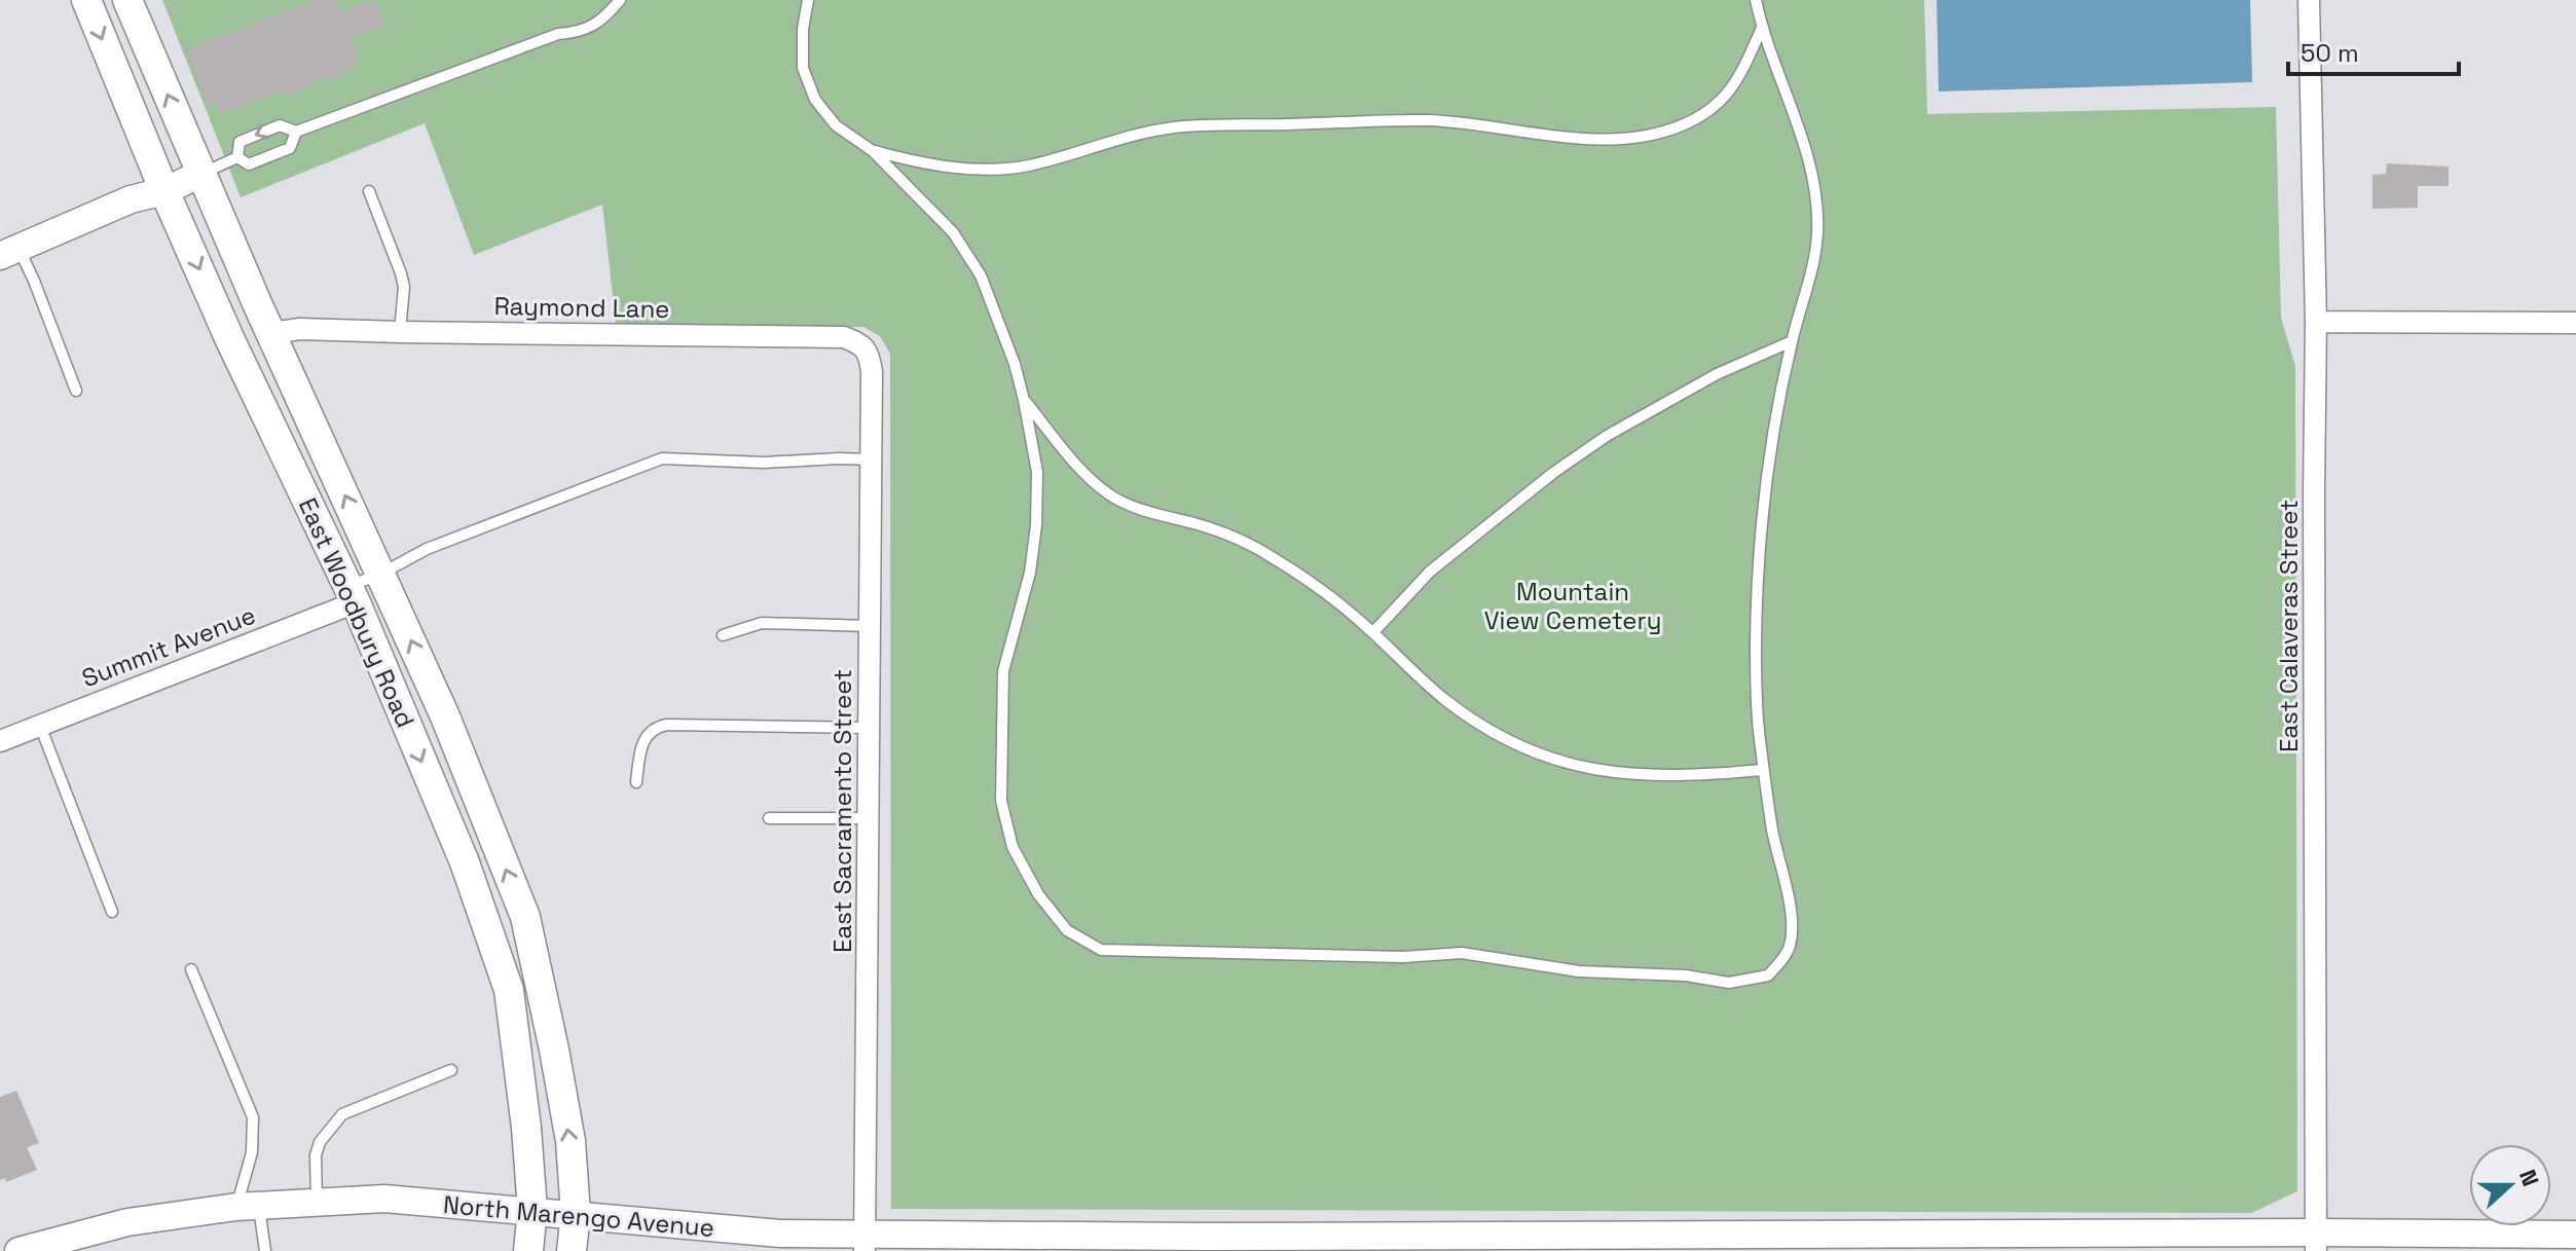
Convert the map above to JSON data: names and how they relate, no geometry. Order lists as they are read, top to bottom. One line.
{"streets":{"main road":["East Woodbury Road"],"street":["Raymond Lane","East Calaveras Street","Summit Avenue","East Sacramento Street","North Marengo Avenue"]},"crossings":[["Raymond Lane","East Woodbury Road"],["Raymond Lane","East Sacramento Street"],["East Woodbury Road","Summit Avenue"],["East Woodbury Road","North Marengo Avenue"],["East Calaveras Street","North Marengo Avenue"],["East Sacramento Street","North Marengo Avenue"]],"parks":["Mountain View Cemetery"],"scale_bar":"50 m","north":"right"}
